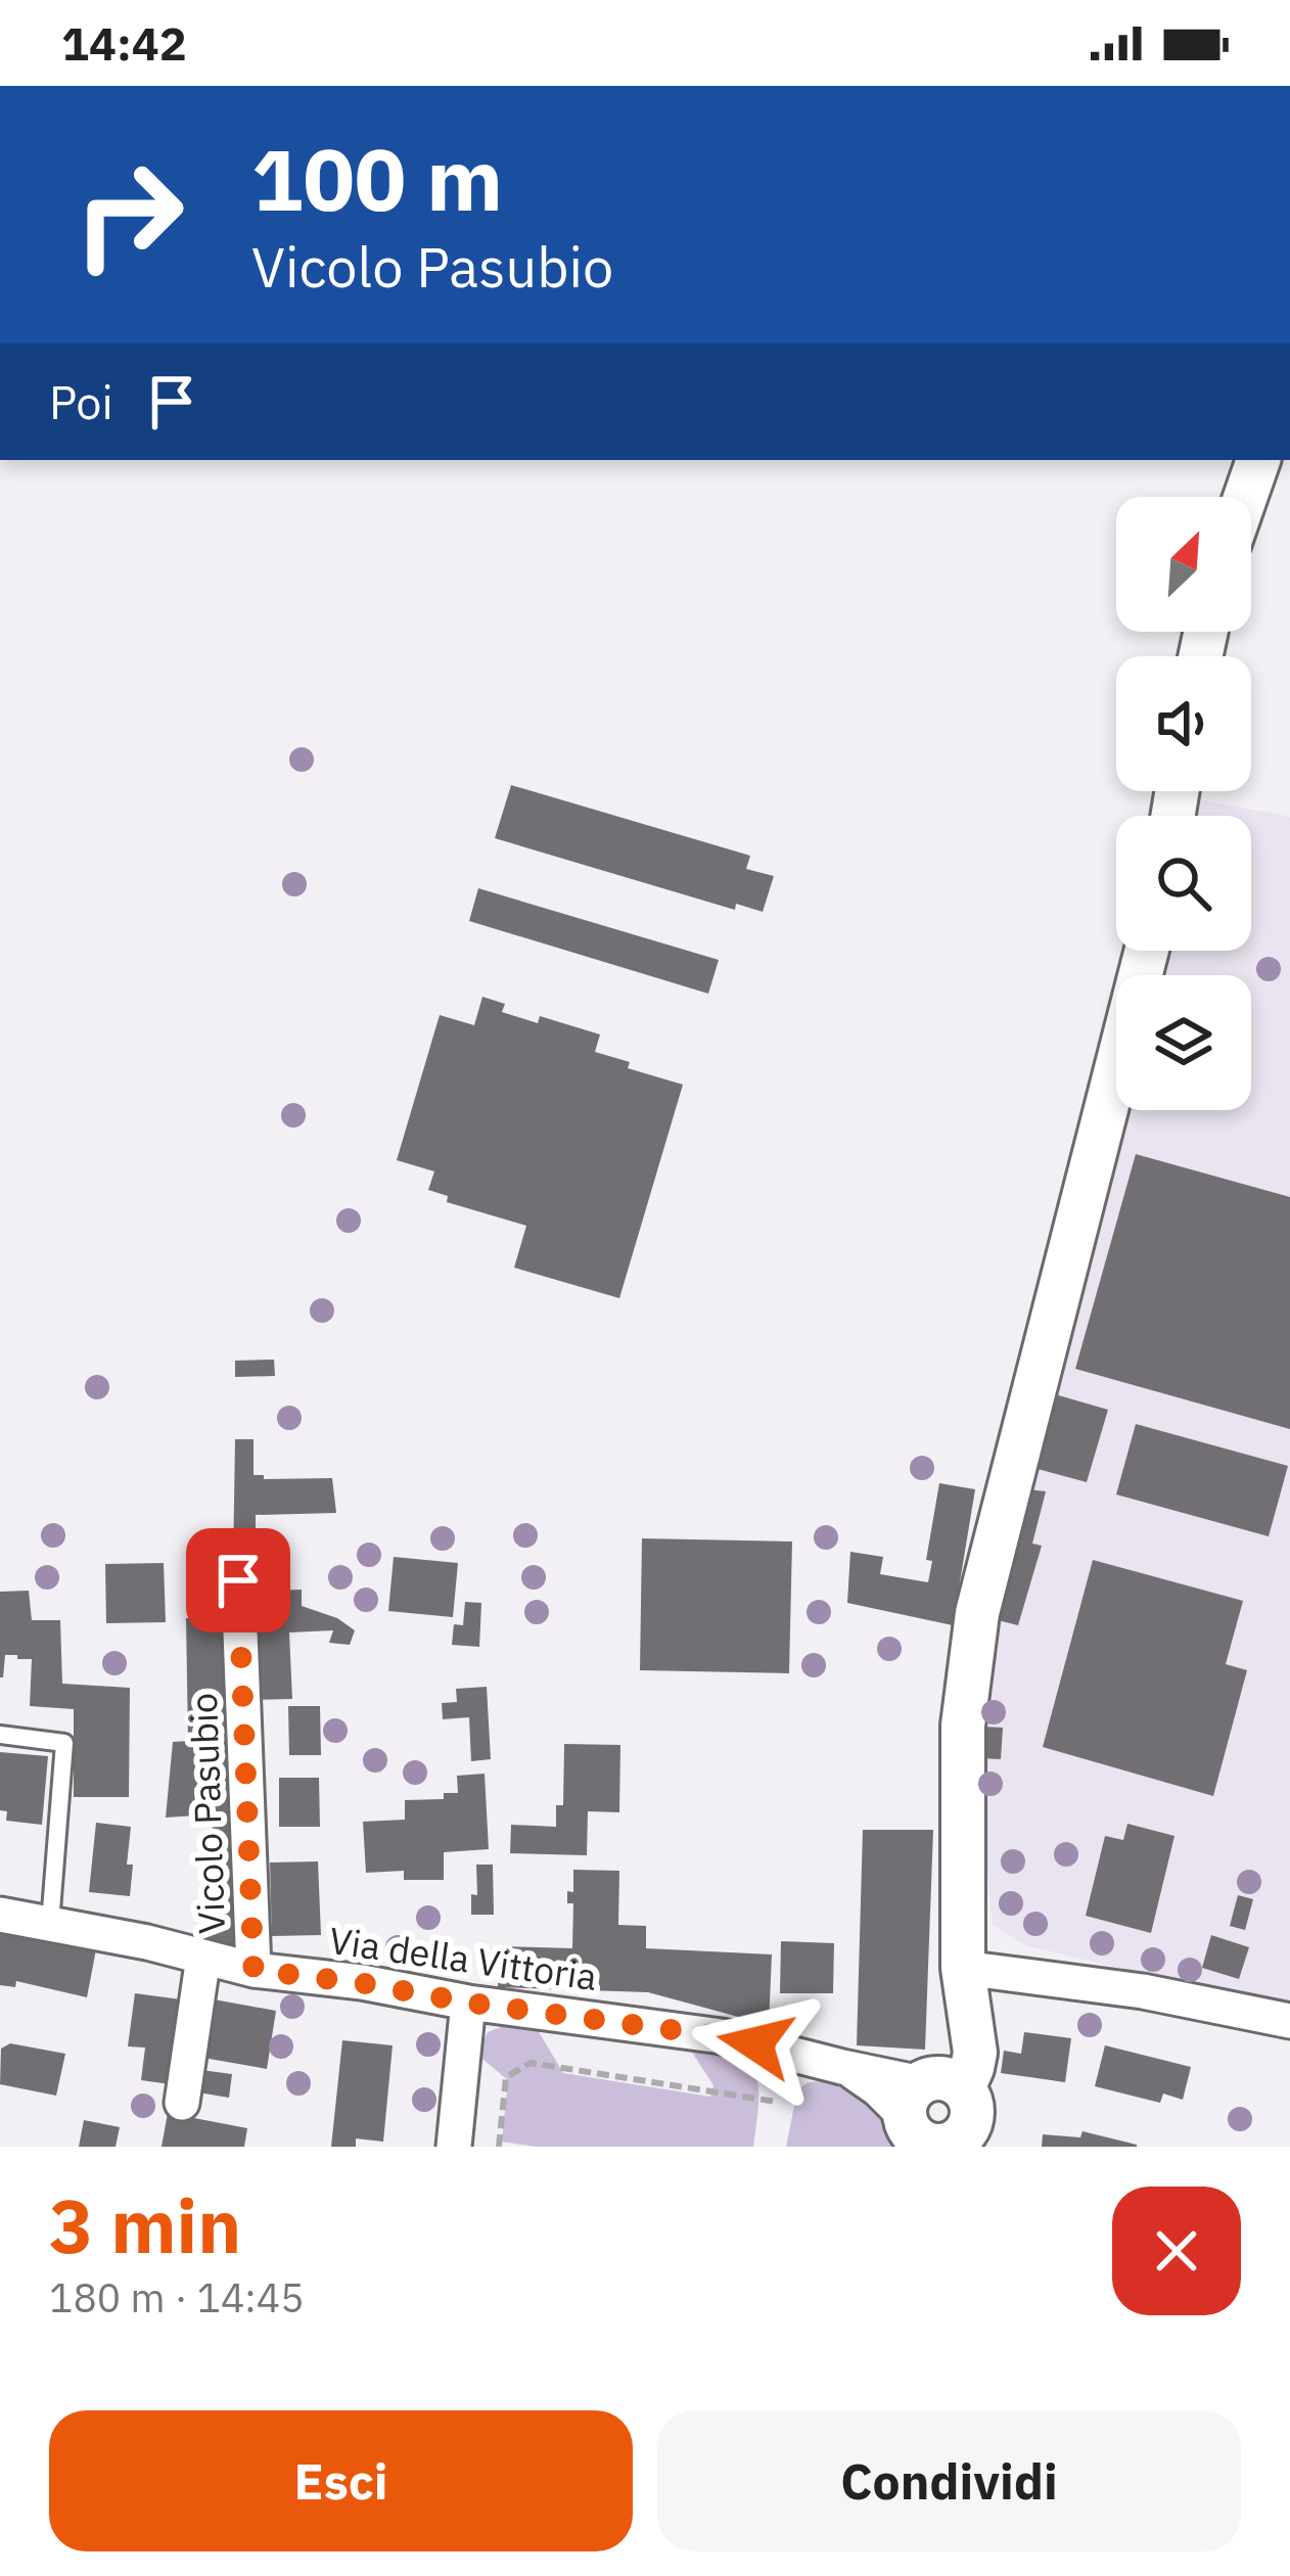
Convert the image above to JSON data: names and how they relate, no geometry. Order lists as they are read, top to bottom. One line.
{"streets":{"street":["Vicolo Pasubio","Via della Vittoria"]},"crossings":[["Vicolo Pasubio","Via della Vittoria"]],"north":"top right","page":{"status":"14:42","turn":["100 m","Vicolo Pasubio"],"then":"Poi","heading":["3 min","180 m · 14:45"],"buttons":["Esci","Condividi"]}}
